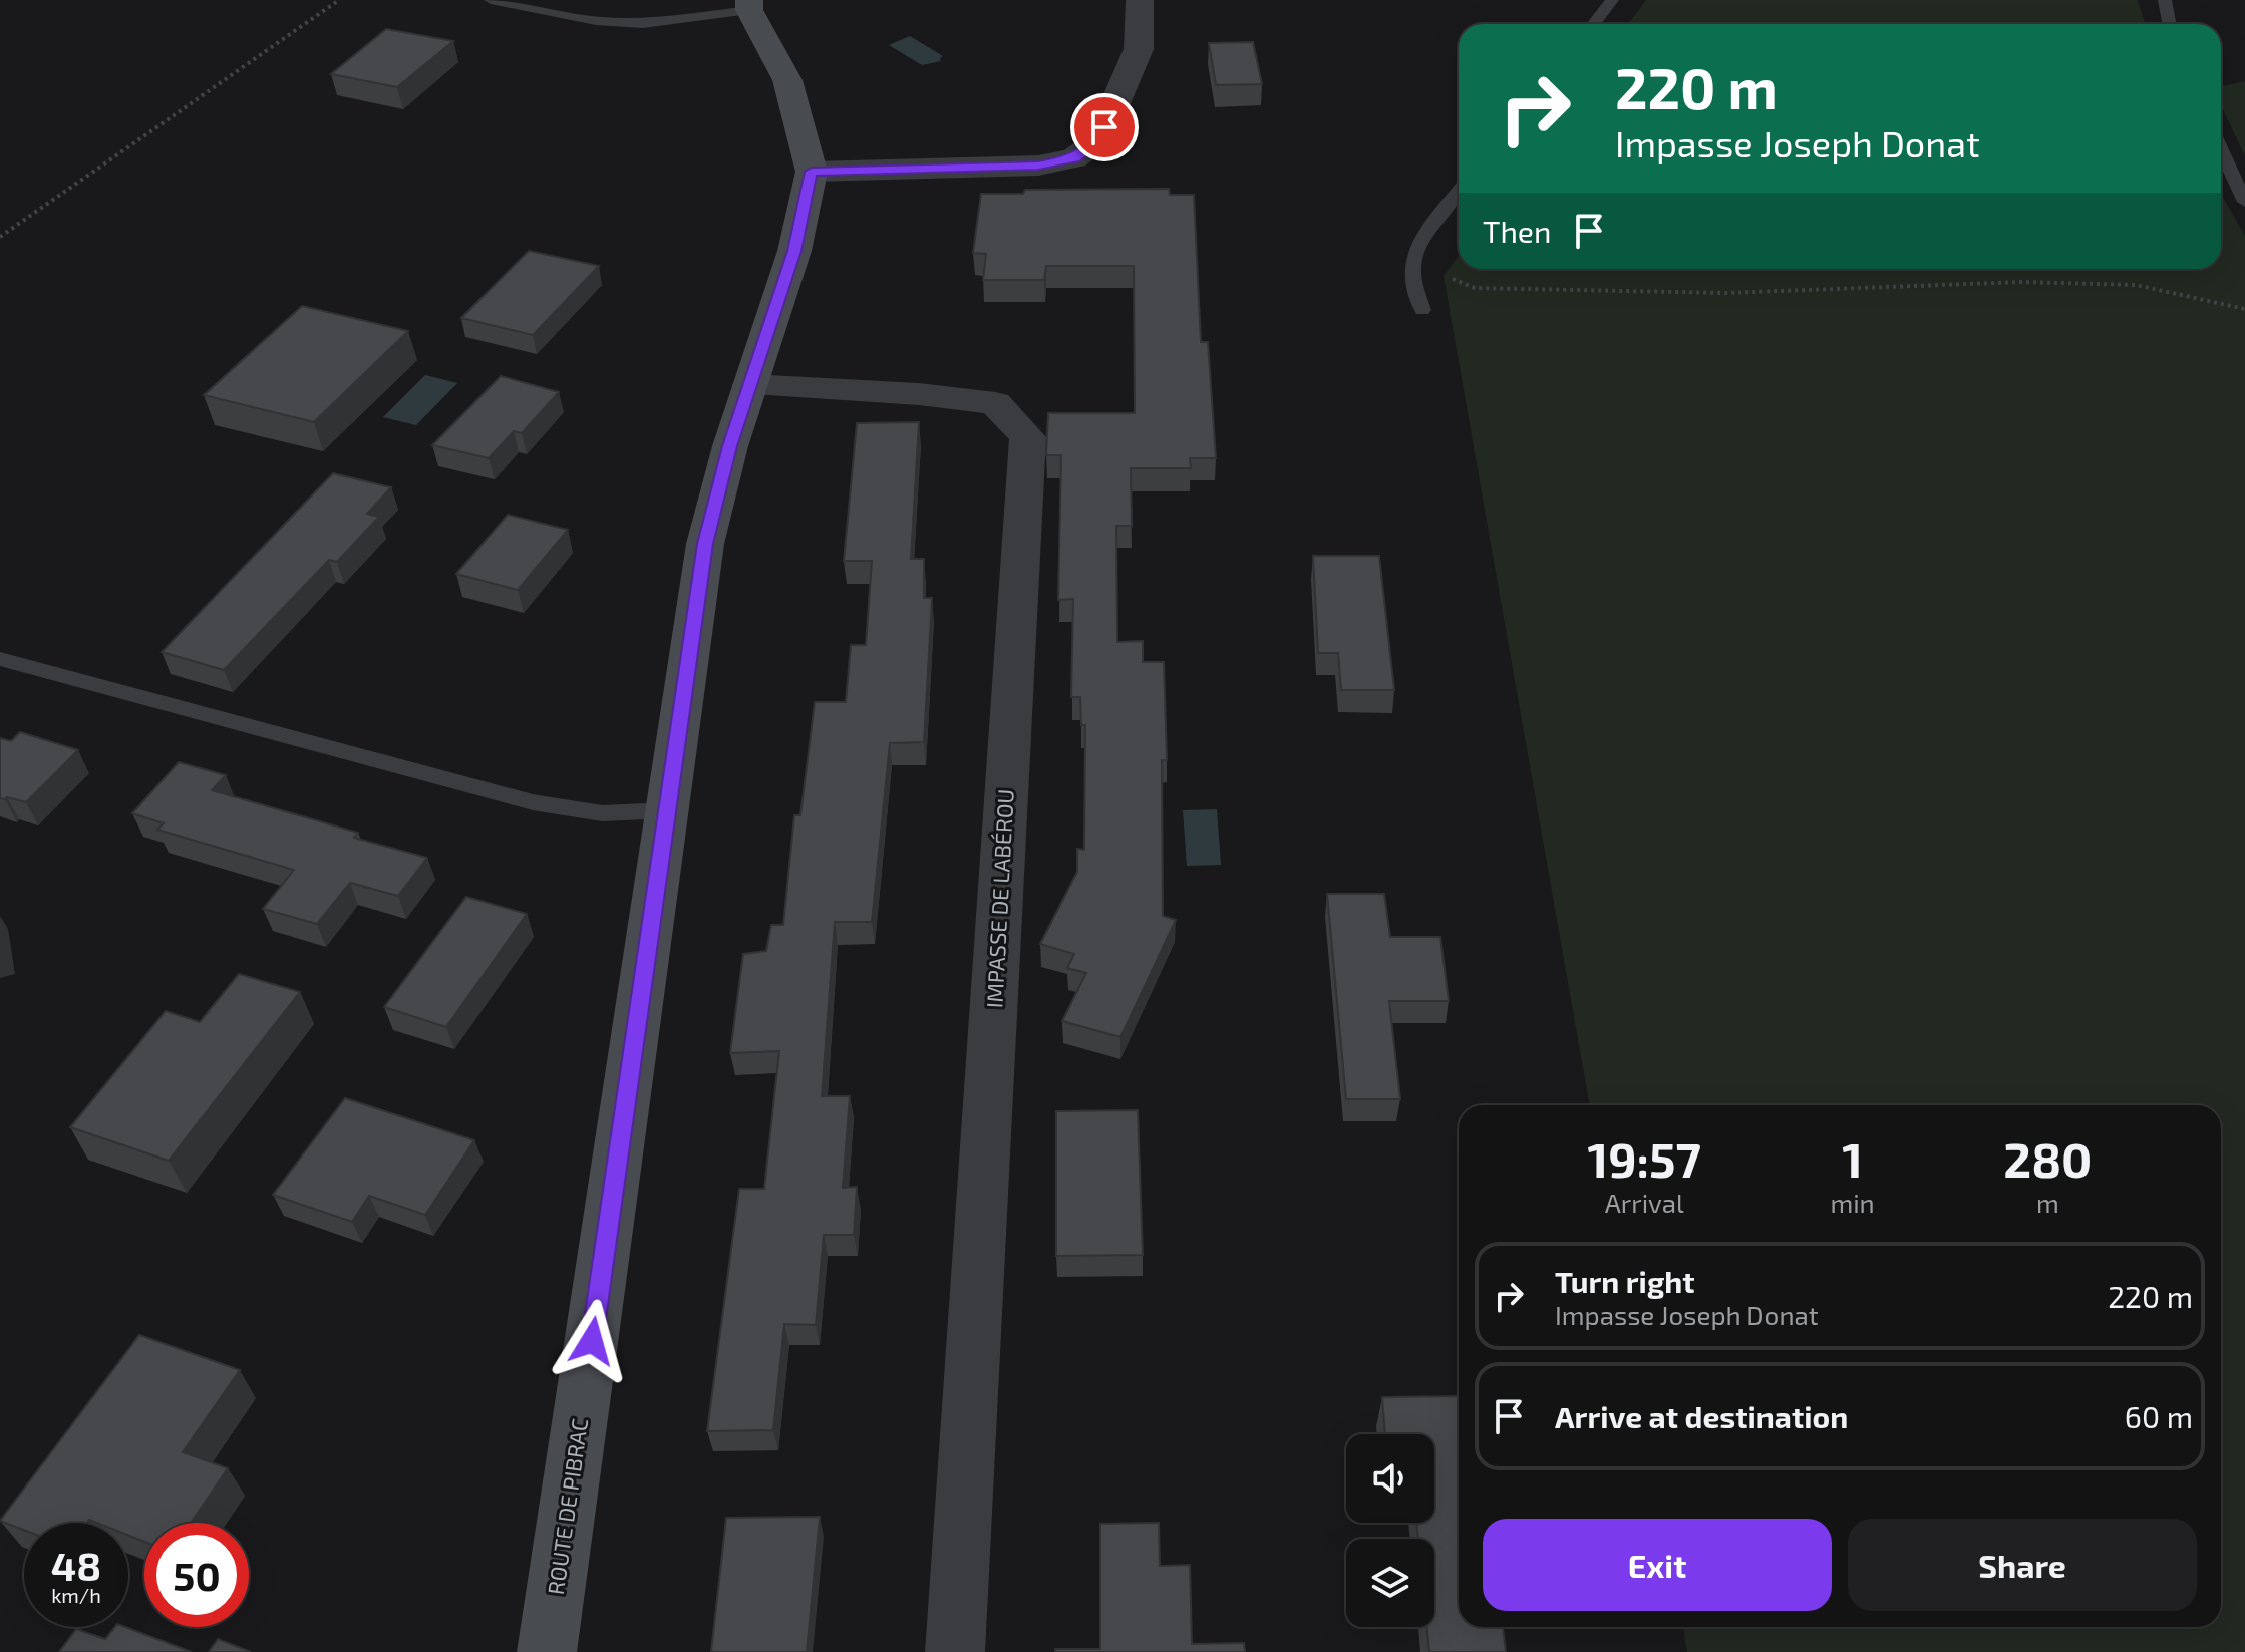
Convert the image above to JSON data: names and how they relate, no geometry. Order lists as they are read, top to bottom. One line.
{"streets":{"main road":["ROUTE DE PIBRAC"],"street":["IMPASSE DE LABÉROU"]},"crossings":[["IMPASSE DE LABÉROU","ROUTE DE PIBRAC"]],"page":{"turn":["220 m","Impasse Joseph Donat"],"then":"Then","eta":["19:57","Arrival","1","min","280","m"],"list":[{"name":"Turn right","note":"Impasse Joseph Donat","value":"220 m"},{"name":"Arrive at destination","value":"60 m"}],"buttons":["Exit","Share"],"speed":"48 km/h","limit":"50"}}
